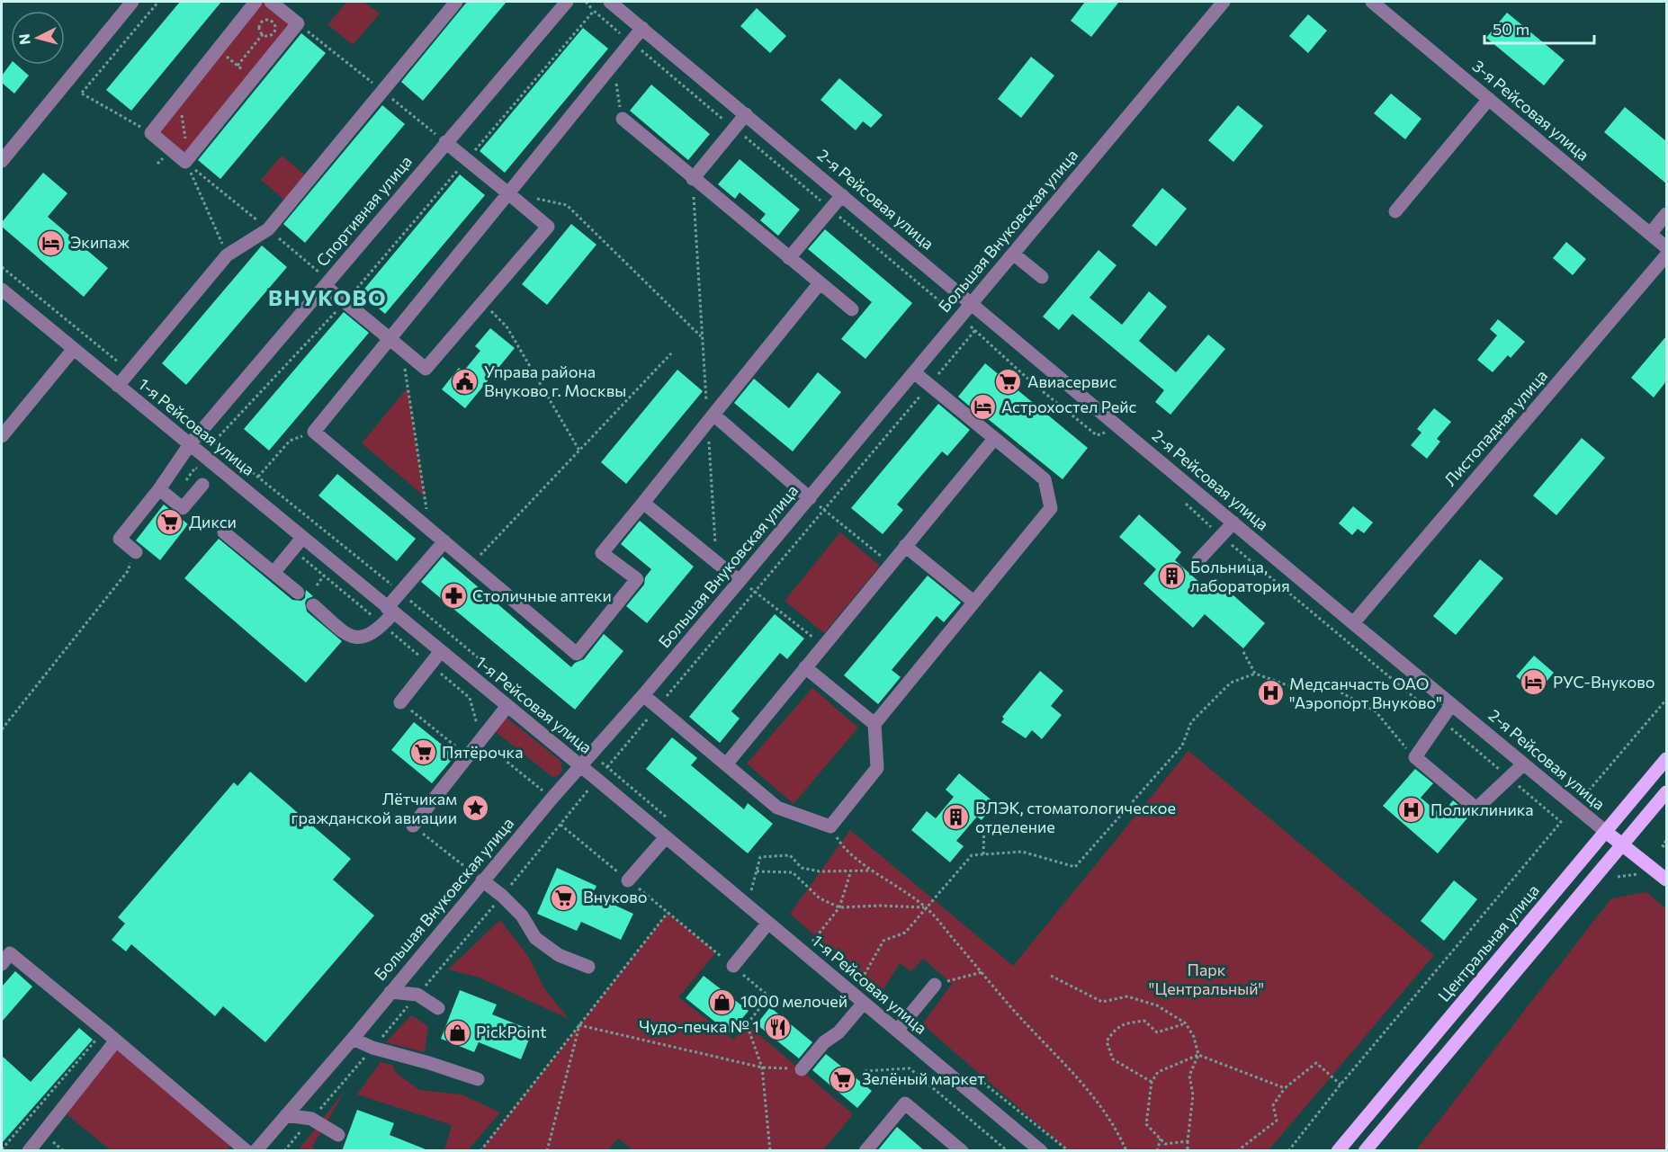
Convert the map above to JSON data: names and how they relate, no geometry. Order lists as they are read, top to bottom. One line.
{"streets":{"main road":["2-я Рейсовая улица","Центральная улица"],"street":["3-я Рейсовая улица","Спортивная улица","Большая Внуковская улица","1-я Рейсовая улица","Листопадная улица"]},"crossings":[["2-я Рейсовая улица","Большая Внуковская улица"],["2-я Рейсовая улица","Листопадная улица"],["2-я Рейсовая улица","Центральная улица"],["Спортивная улица","1-я Рейсовая улица"],["Большая Внуковская улица","1-я Рейсовая улица"]],"districts":["ВНУКОВО"],"parks":["Парк \"Центральный\""],"places":{"hotel":["Экипаж","Астрохостел Рейс","РУС-Внуково"],"public building":["Управа района Внуково г. Москвы"],"supermarket":["Авиасервис","Дикси","Пятёрочка","Внуково","Зелёный маркет"],"building":["Больница, лаборатория","ВЛЭК, стоматологическое отделение"],"pharmacy":["Столичные аптеки"],"hospital":["Медсанчасть ОАО \"Аэропорт Внуково\"","Поликлиника"],"place":["Лётчикам гражданской авиации"],"shop":["1000 мелочей","PickPoint"],"restaurant":["Чудо-печка № 1"]},"scale_bar":"50 m","north":"left"}
